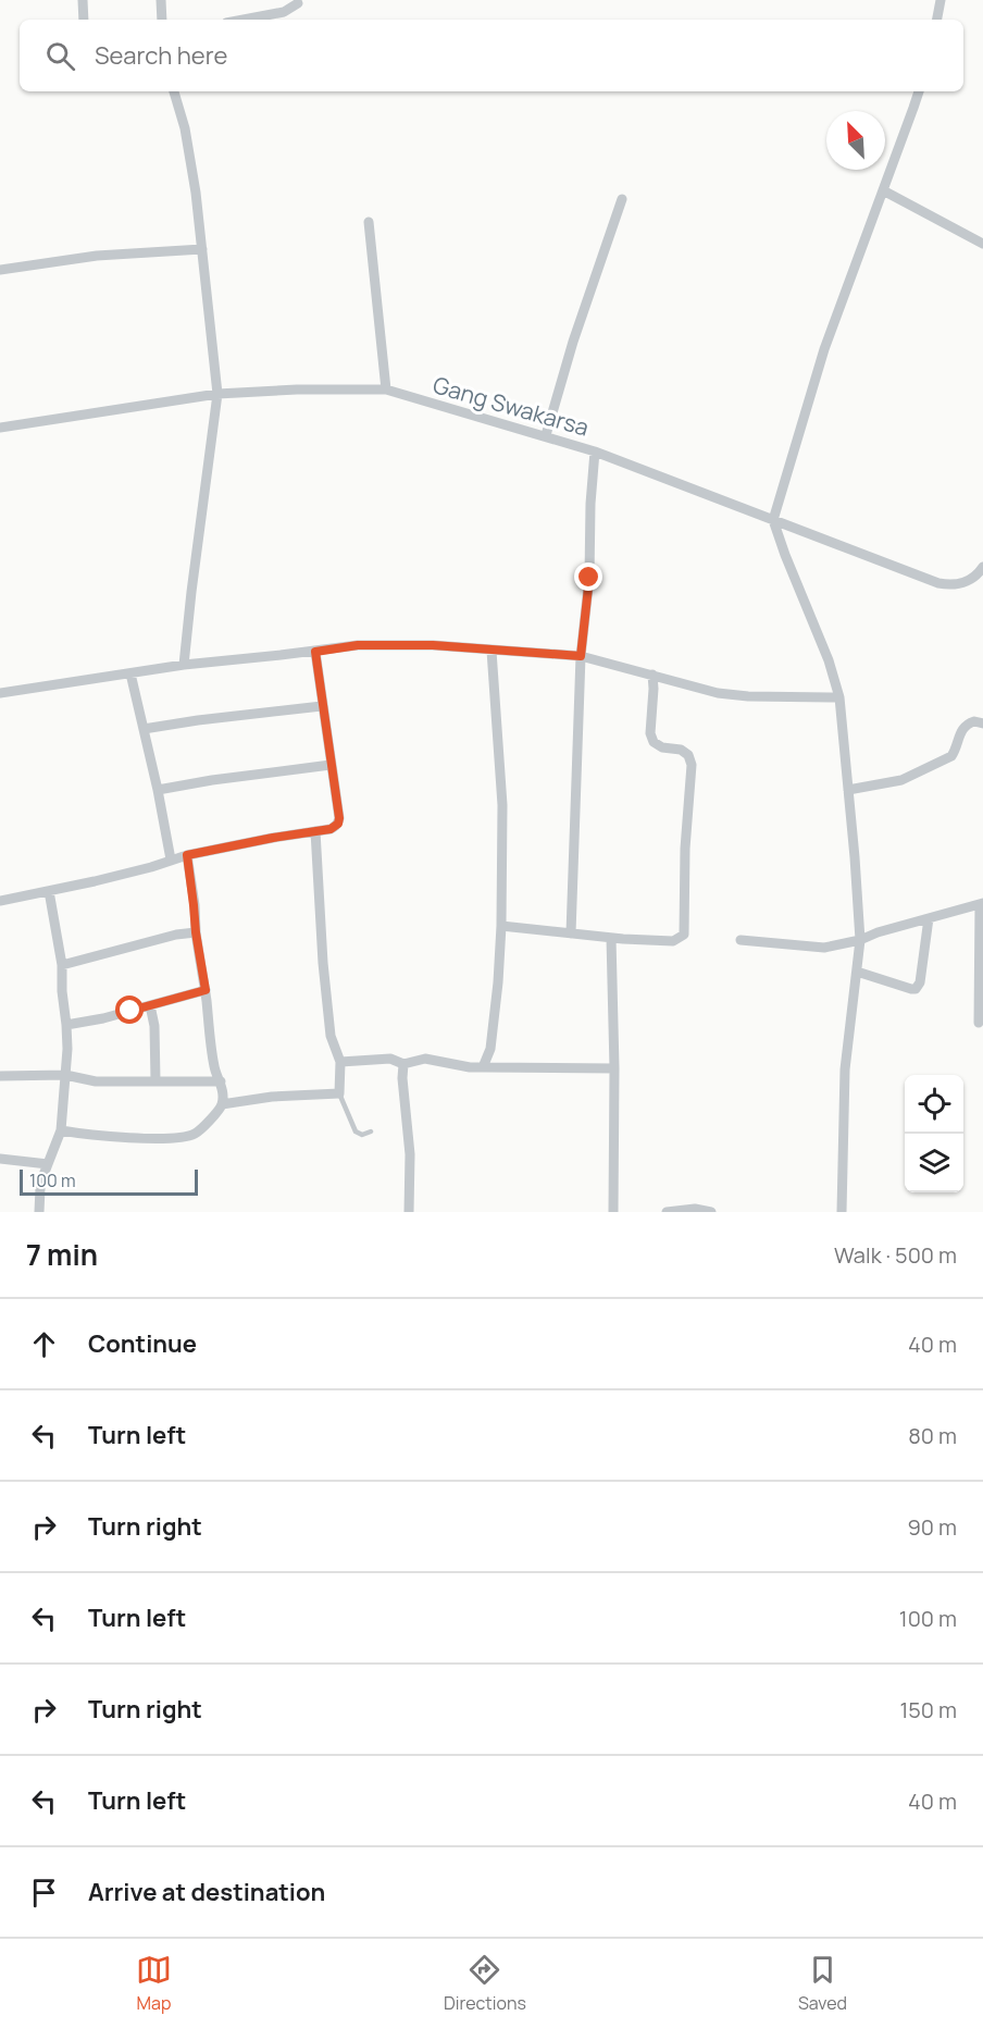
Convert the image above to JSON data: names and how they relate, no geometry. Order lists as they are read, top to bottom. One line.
{"streets":{"street":["Gang Swakarsa"]},"scale_bar":"100 m","north":"top left","page":{"search":"Search here","scale":"100 m","heading":["7 min","Walk · 500 m"],"list":[["Continue","40 m"],["Turn left","80 m"],["Turn right","90 m"],["Turn left","100 m"],["Turn right","150 m"],["Turn left","40 m"],"Arrive at destination"],"nav":["Map","Directions","Saved"]}}
